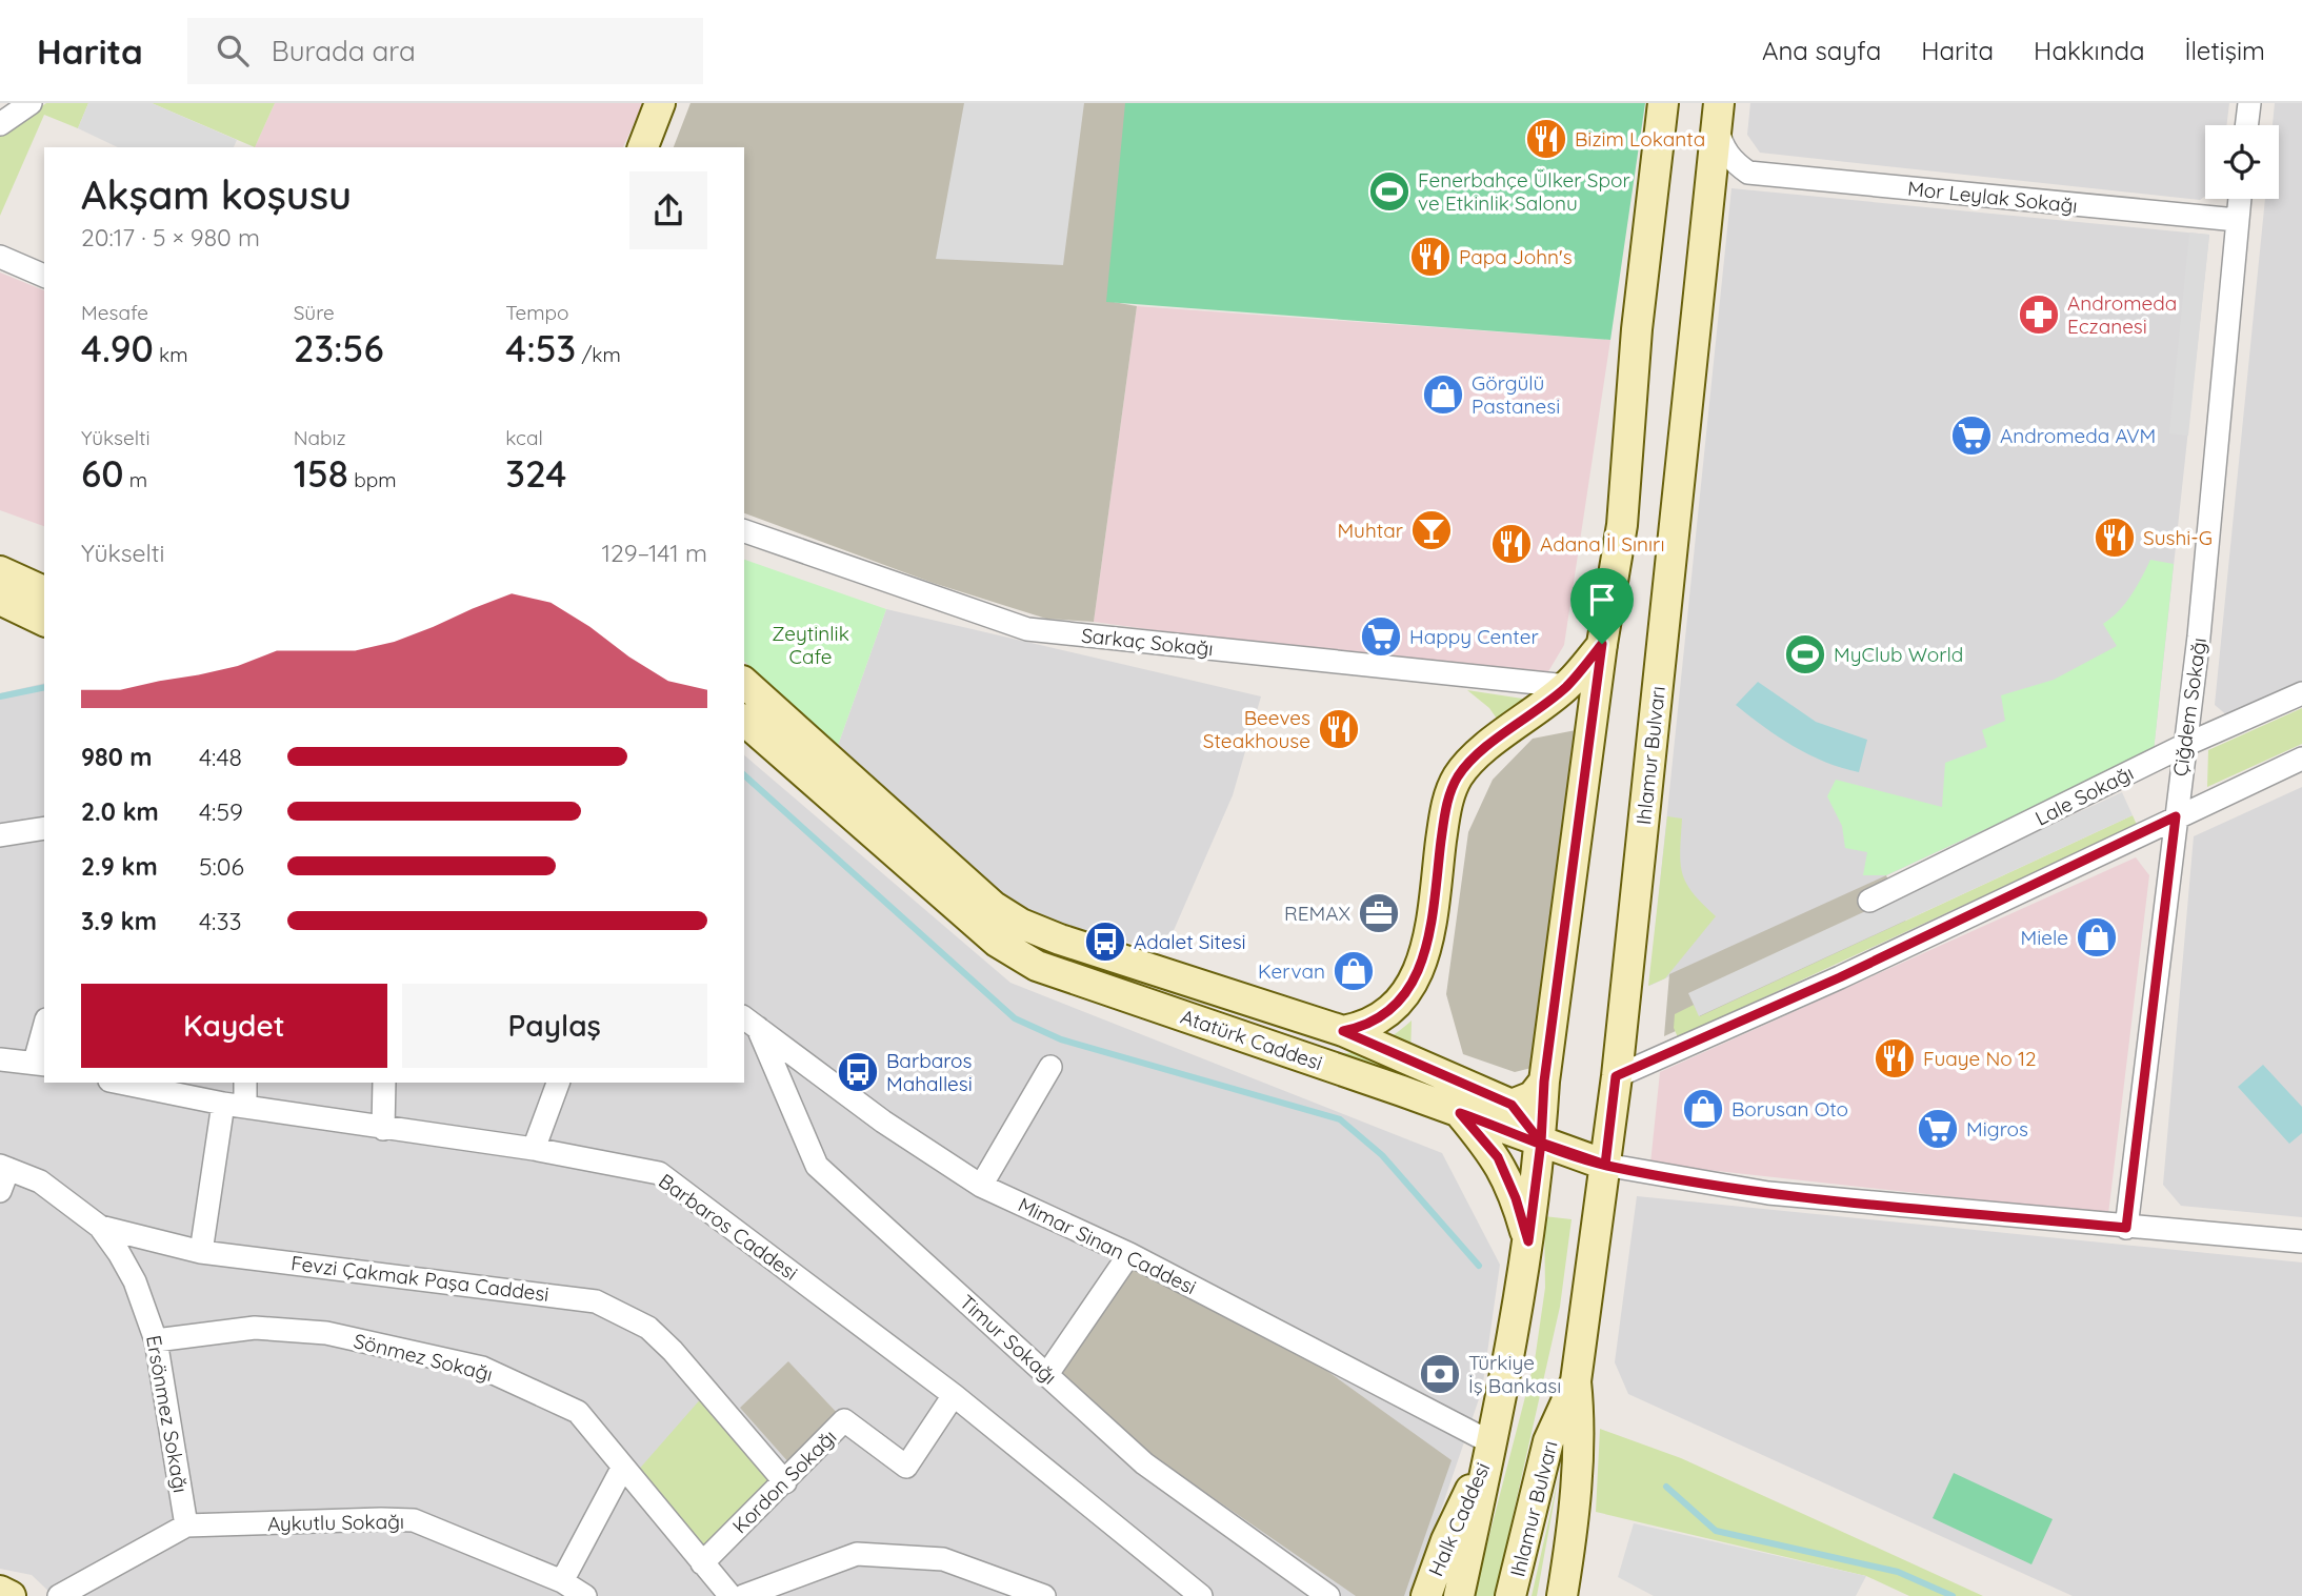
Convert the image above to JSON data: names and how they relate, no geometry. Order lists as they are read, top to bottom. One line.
{"streets":{"main road":["Ihlamur Bulvarı","Atatürk Caddesi","Halk Caddesi"],"street":["Mor Leylak Sokağı","Sarkaç Sokağı","Çiğdem Sokağı","Lale Sokağı","Barbaros Caddesi","Mimar Sinan Caddesi","Fevzi Çakmak Paşa Caddesi","Timur Sokağı","Sönmez Sokağı","Ersönmez Sokağı","Kordon Sokağı","Aykutlu Sokağı"]},"crossings":[["Mor Leylak Sokağı","Çiğdem Sokağı"],["Mor Leylak Sokağı","Ihlamur Bulvarı"],["Çiğdem Sokağı","Lale Sokağı"],["Ihlamur Bulvarı","Atatürk Caddesi"],["Barbaros Caddesi","Kordon Sokağı"],["Mimar Sinan Caddesi","Timur Sokağı"],["Mimar Sinan Caddesi","Halk Caddesi"],["Fevzi Çakmak Paşa Caddesi","Ersönmez Sokağı"],["Fevzi Çakmak Paşa Caddesi","Kordon Sokağı"],["Sönmez Sokağı","Ersönmez Sokağı"],["Sönmez Sokağı","Kordon Sokağı"],["Ersönmez Sokağı","Aykutlu Sokağı"]],"parks":["Zeytinlik Cafe"],"places":{"restaurant":["Bizim Lokanta","Papa John's","Sushi-G","Adana İl Sınırı","Beeves Steakhouse","Fuaye No 12"],"sports":["Fenerbahçe Ülker Spor ve Etkinlik Salonu","MyClub World"],"pharmacy":["Andromeda Eczanesi"],"shop":["Görgülü Pastanesi","Miele","Kervan","Borusan Oto"],"supermarket":["Andromeda AVM","Happy Center","Migros"],"bar":["Muhtar"],"office":["REMAX"],"bus stop":["Adalet Sitesi","Barbaros Mahallesi"],"bank":["Türkiye İş Bankası"]},"page":{"header":"Harita","search":"Burada ara","nav":["Ana sayfa","Harita","Hakkında","İletişim"],"heading":["Akşam koşusu","20:17 · 5 × 980 m"],"stats":[["Mesafe","4.90 km"],["Süre","23:56"],["Tempo","4:53 /km"],["Yükselti","60 m"],["Nabız","158 bpm"],["kcal","324"]],"chart":["Yükselti","129–141 m"],"list":[{"name":"980 m","note":"4:48"},{"name":"2.0 km","note":"4:59"},{"name":"2.9 km","note":"5:06"},{"name":"3.9 km","note":"4:33"}],"buttons":["Kaydet","Paylaş"]}}
